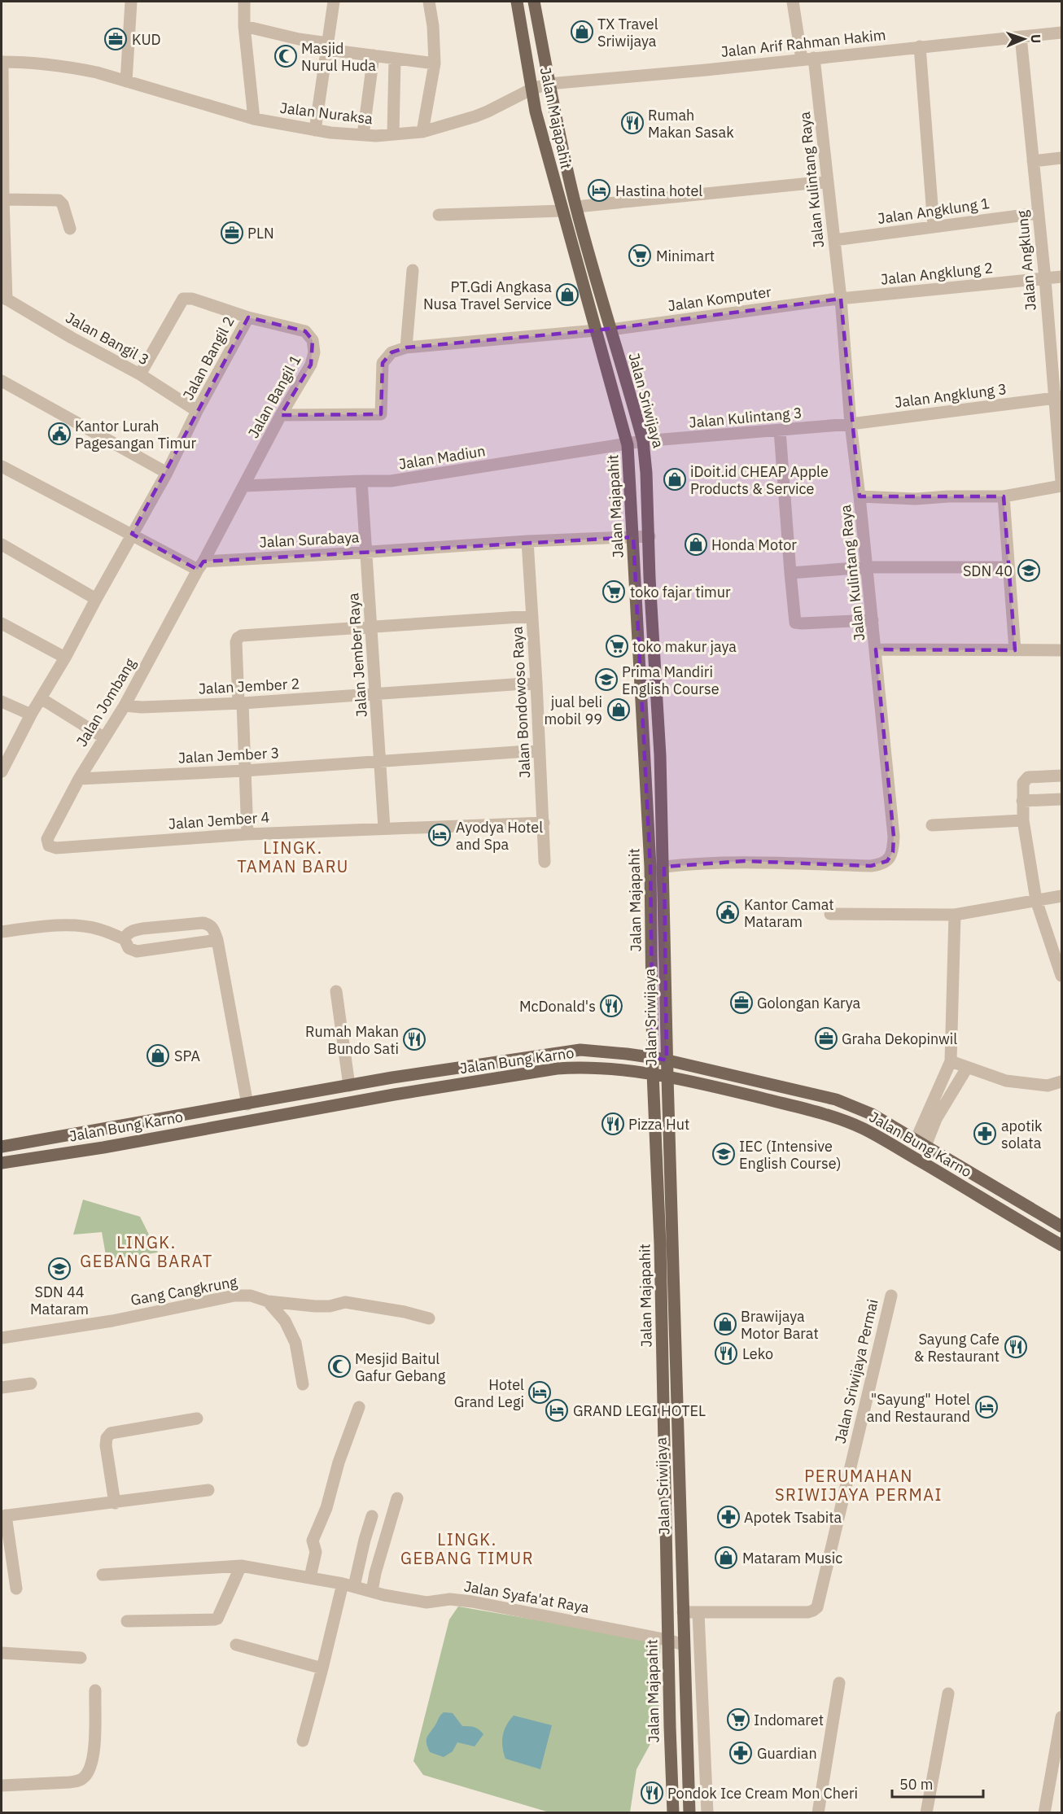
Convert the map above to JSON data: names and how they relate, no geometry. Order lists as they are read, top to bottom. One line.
{"streets":{"main road":["Jalan Majapahit","Jalan Sriwijaya","Jalan Bung Karno"],"street":["Jalan Arif Rahman Hakim","Jalan Nuraksa","Jalan Kulintang Raya","Jalan Angklung 1","Jalan Angklung","Jalan Angklung 2","Jalan Komputer","Jalan Bangil 3","Jalan Bangil 2","Jalan Angklung 3","Jalan Bangil 1","Jalan Kulintang 3","Jalan Madiun","Jalan Surabaya","Jalan Jember Raya","Jalan Jember 2","Jalan Jombang","Jalan Bondowoso Raya","Jalan Jember 3","Jalan Jember 4","Gang Cangkrung","Jalan Sriwijaya Permai","Jalan Syafa'at Raya"]},"crossings":[["Jalan Arif Rahman Hakim","Jalan Nuraksa"],["Jalan Arif Rahman Hakim","Jalan Kulintang Raya"],["Jalan Arif Rahman Hakim","Jalan Angklung"],["Jalan Arif Rahman Hakim","Jalan Sriwijaya"],["Jalan Nuraksa","Jalan Majapahit"],["Jalan Nuraksa","Jalan Sriwijaya"],["Jalan Majapahit","Jalan Madiun"],["Jalan Majapahit","Jalan Surabaya"],["Jalan Majapahit","Jalan Bung Karno"],["Jalan Majapahit","Jalan Syafa'at Raya"],["Jalan Kulintang Raya","Jalan Angklung 1"],["Jalan Kulintang Raya","Jalan Angklung 2"],["Jalan Kulintang Raya","Jalan Komputer"],["Jalan Kulintang Raya","Jalan Angklung 3"],["Jalan Kulintang Raya","Jalan Sriwijaya"],["Jalan Kulintang Raya","Jalan Kulintang 3"],["Jalan Angklung 1","Jalan Angklung"],["Jalan Angklung","Jalan Angklung 2"],["Jalan Angklung","Jalan Angklung 3"],["Jalan Angklung 2","Jalan Komputer"],["Jalan Komputer","Jalan Sriwijaya"],["Jalan Bangil 3","Jalan Bangil 2"],["Jalan Bangil 3","Jalan Bangil 1"],["Jalan Bangil 2","Jalan Bangil 1"],["Jalan Angklung 3","Jalan Kulintang 3"],["Jalan Bangil 1","Jalan Madiun"],["Jalan Bangil 1","Jalan Surabaya"],["Jalan Bangil 1","Jalan Jombang"],["Jalan Sriwijaya","Jalan Kulintang 3"],["Jalan Sriwijaya","Jalan Madiun"],["Jalan Sriwijaya","Jalan Surabaya"],["Jalan Sriwijaya","Jalan Bung Karno"],["Jalan Sriwijaya","Jalan Sriwijaya Permai"],["Jalan Sriwijaya","Jalan Syafa'at Raya"],["Jalan Kulintang 3","Jalan Madiun"],["Jalan Madiun","Jalan Jember Raya"],["Jalan Surabaya","Jalan Jember Raya"],["Jalan Surabaya","Jalan Jombang"],["Jalan Surabaya","Jalan Bondowoso Raya"],["Jalan Jember Raya","Jalan Jember 2"],["Jalan Jember Raya","Jalan Jember 3"],["Jalan Jember Raya","Jalan Jember 4"],["Jalan Jember 2","Jalan Jombang"],["Jalan Jember 2","Jalan Bondowoso Raya"],["Jalan Jombang","Jalan Jember 3"],["Jalan Jombang","Jalan Jember 4"],["Jalan Bondowoso Raya","Jalan Jember 3"],["Jalan Bondowoso Raya","Jalan Jember 4"]],"districts":["LINGK. TAMAN BARU","LINGK. GEBANG BARAT","PERUMAHAN SRIWIJAYA PERMAI","LINGK. GEBANG TIMUR"],"places":{"shop":["TX Travel Sriwijaya","PT.Gdi Angkasa Nusa Travel Service","iDoit.id CHEAP Apple Products & Service","Honda Motor","jual beli mobil 99","SPA","Brawijaya Motor Barat","Mataram Music"],"office":["KUD","PLN","Golongan Karya","Graha Dekopinwil"],"mosque":["Masjid Nurul Huda","Mesjid Baitul Gafur Gebang"],"restaurant":["Rumah Makan Sasak","McDonald's","Rumah Makan Bundo Sati","Pizza Hut","Sayung Cafe & Restaurant","Leko","Pondok Ice Cream Mon Cheri"],"hotel":["Hastina hotel","Ayodya Hotel and Spa","Hotel Grand Legi","\"Sayung\" Hotel and Restaurand","GRAND LEGI HOTEL"],"supermarket":["Minimart","toko fajar timur","toko makur jaya","Indomaret"],"public building":["Kantor Lurah Pagesangan Timur","Kantor Camat Mataram"],"school or university":["SDN 40","Prima Mandiri English Course","IEC (Intensive English Course)","SDN 44 Mataram"],"pharmacy":["apotik solata","Apotek Tsabita","Guardian"]},"scale_bar":"50 m","north":"right"}
